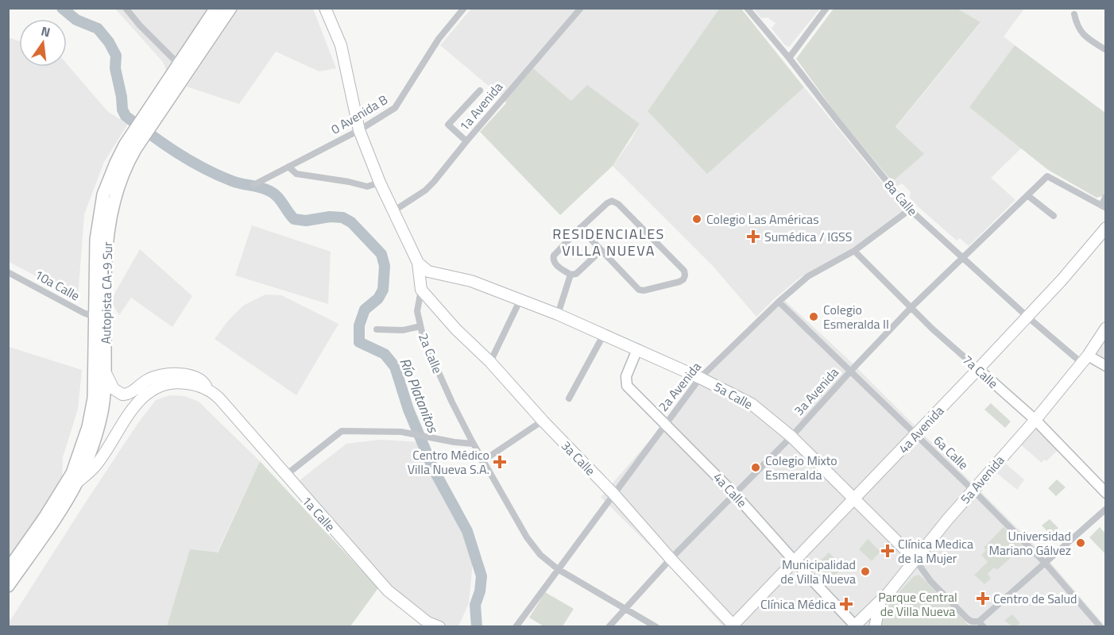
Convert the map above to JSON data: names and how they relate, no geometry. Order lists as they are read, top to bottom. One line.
{"streets":{"highway":["Autopista CA-9 Sur"],"main road":["8a Calle","2a Calle","7a Calle","5a Calle","4a Avenida","3a Calle","5a Avenida","4a Calle","1a Calle"],"street":["1a Avenida","0 Avenida B","10a Calle","2a Avenida","3a Avenida","6a Calle"]},"crossings":[["1a Avenida","2a Calle"],["0 Avenida B","2a Calle"],["8a Calle","2a Avenida"],["8a Calle","3a Avenida"],["8a Calle","4a Avenida"],["8a Calle","5a Avenida"],["10a Calle","Autopista CA-9 Sur"],["Autopista CA-9 Sur","1a Calle"],["2a Calle","2a Avenida"],["2a Calle","3a Avenida"],["2a Calle","5a Calle"],["2a Calle","3a Calle"],["7a Calle","2a Avenida"],["7a Calle","3a Avenida"],["7a Calle","4a Avenida"],["7a Calle","5a Avenida"],["2a Avenida","5a Calle"],["2a Avenida","6a Calle"],["2a Avenida","3a Calle"],["2a Avenida","4a Calle"],["3a Avenida","5a Calle"],["3a Avenida","6a Calle"],["3a Avenida","3a Calle"],["3a Avenida","4a Calle"],["5a Calle","4a Avenida"],["5a Calle","5a Avenida"],["5a Calle","4a Calle"],["4a Avenida","6a Calle"],["4a Avenida","3a Calle"],["4a Avenida","4a Calle"],["6a Calle","5a Avenida"],["5a Avenida","4a Calle"]],"districts":["RESIDENCIALES VILLA NUEVA"],"water":["Río Platanitos"],"parks":["Parque Central de Villa Nueva"],"places":{"other":["Colegio Las Américas","Colegio Esmeralda II","Colegio Mixto Esmeralda","Universidad Mariano Gálvez","Municipalidad de Villa Nueva"],"health":["Sumédica / IGSS","Centro Médico Villa Nueva S.A.","Clínica Medica de la Mujer","Centro de Salud","Clínica Médica"]},"north":"top"}
